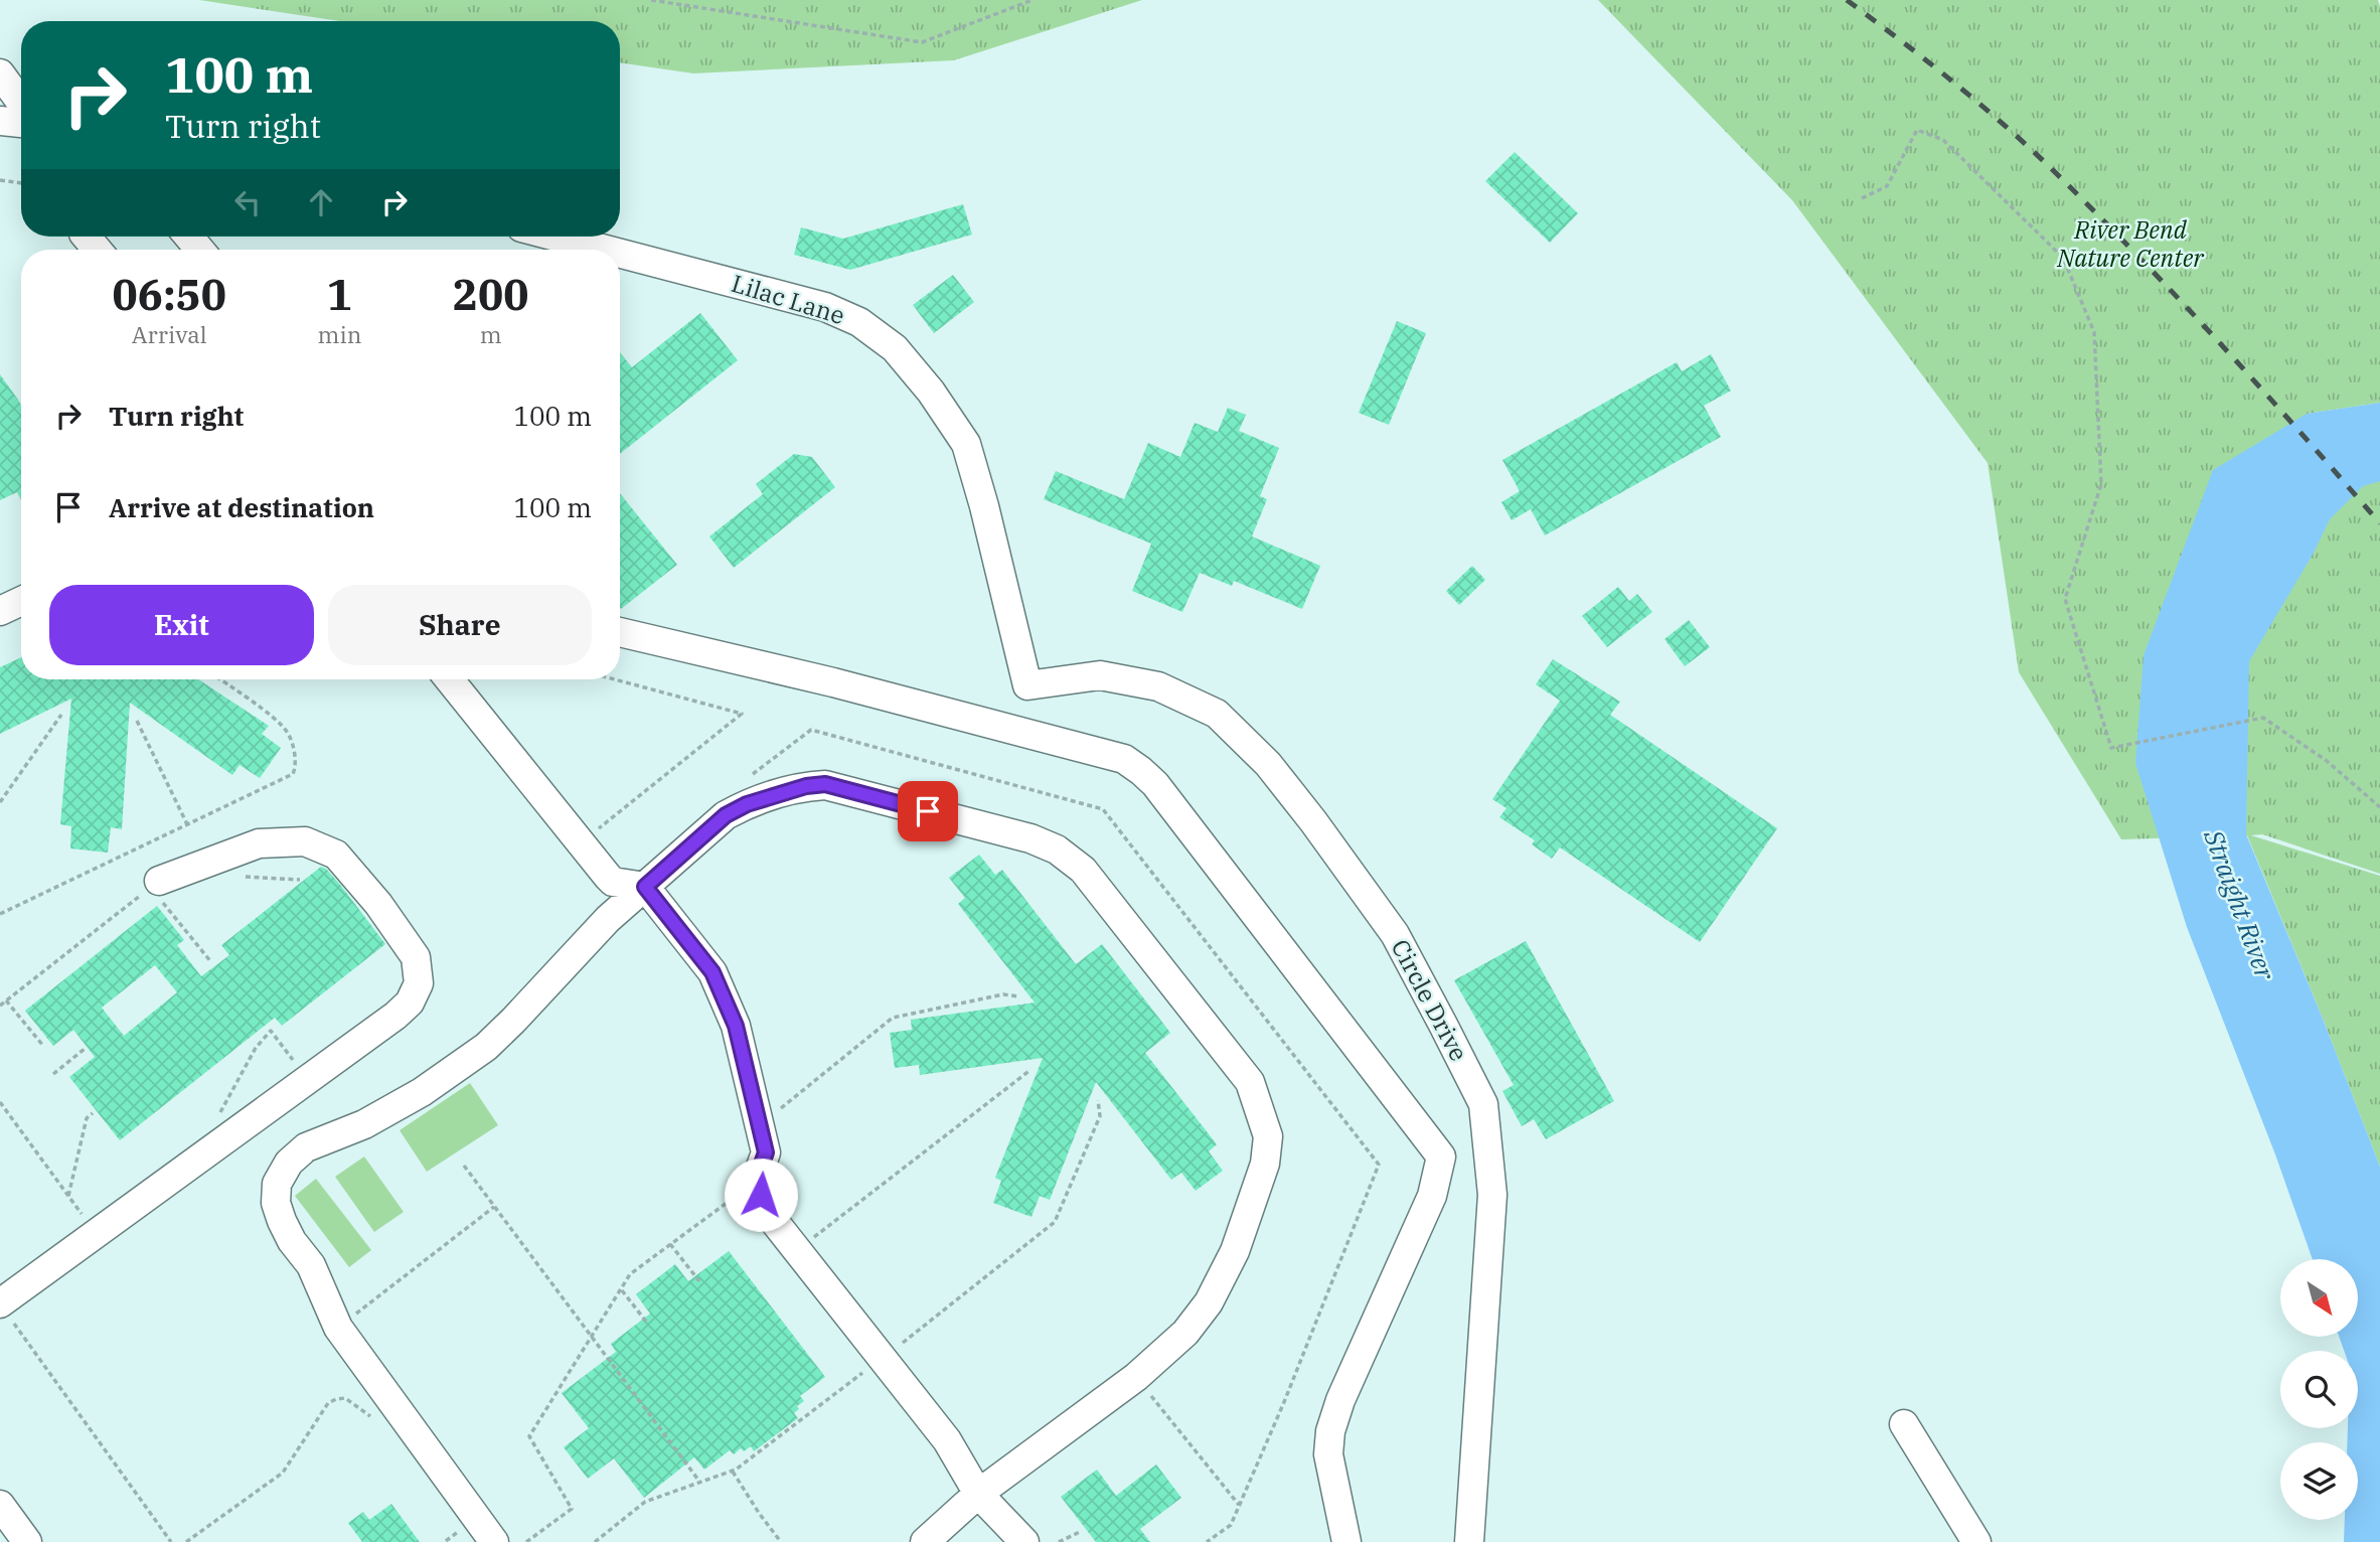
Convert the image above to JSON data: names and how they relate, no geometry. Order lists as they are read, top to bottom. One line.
{"streets":{"street":["Lilac Lane","Circle Drive"]},"crossings":[["Lilac Lane","Circle Drive"]],"water":["Straight River"],"parks":["River Bend Nature Center"],"north":"bottom right","page":{"turn":["100 m","Turn right"],"eta":["06:50","Arrival","1","min","200","m"],"list":[{"name":"Turn right","value":"100 m"},{"name":"Arrive at destination","value":"100 m"}],"buttons":["Exit","Share"]}}
